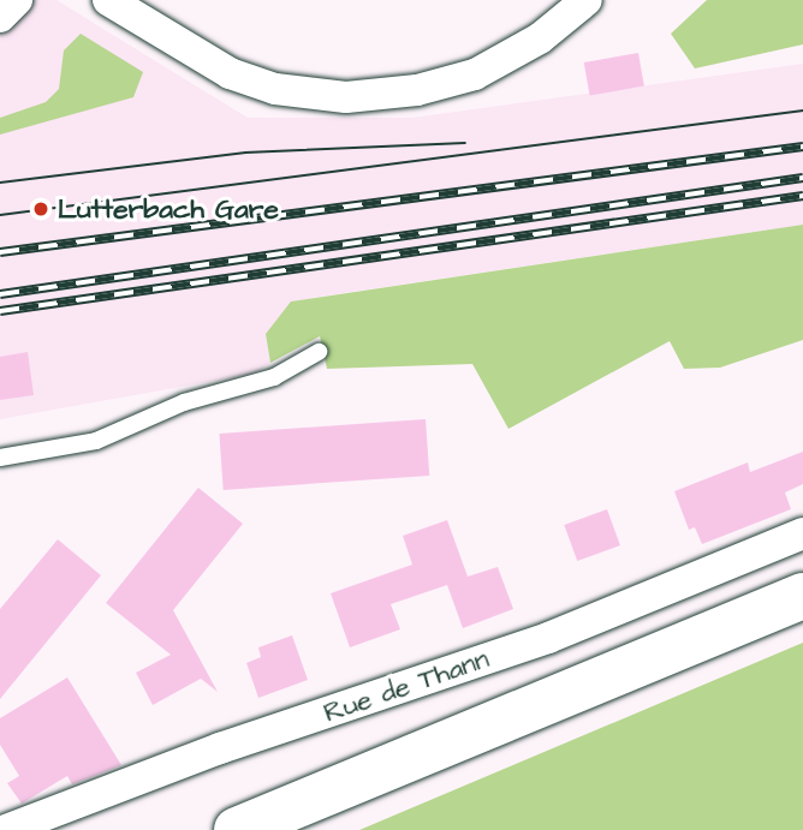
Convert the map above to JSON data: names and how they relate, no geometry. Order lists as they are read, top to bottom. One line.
{"streets":{"street":["Rue de Thann"]},"places":["Lutterbach Gare"]}
